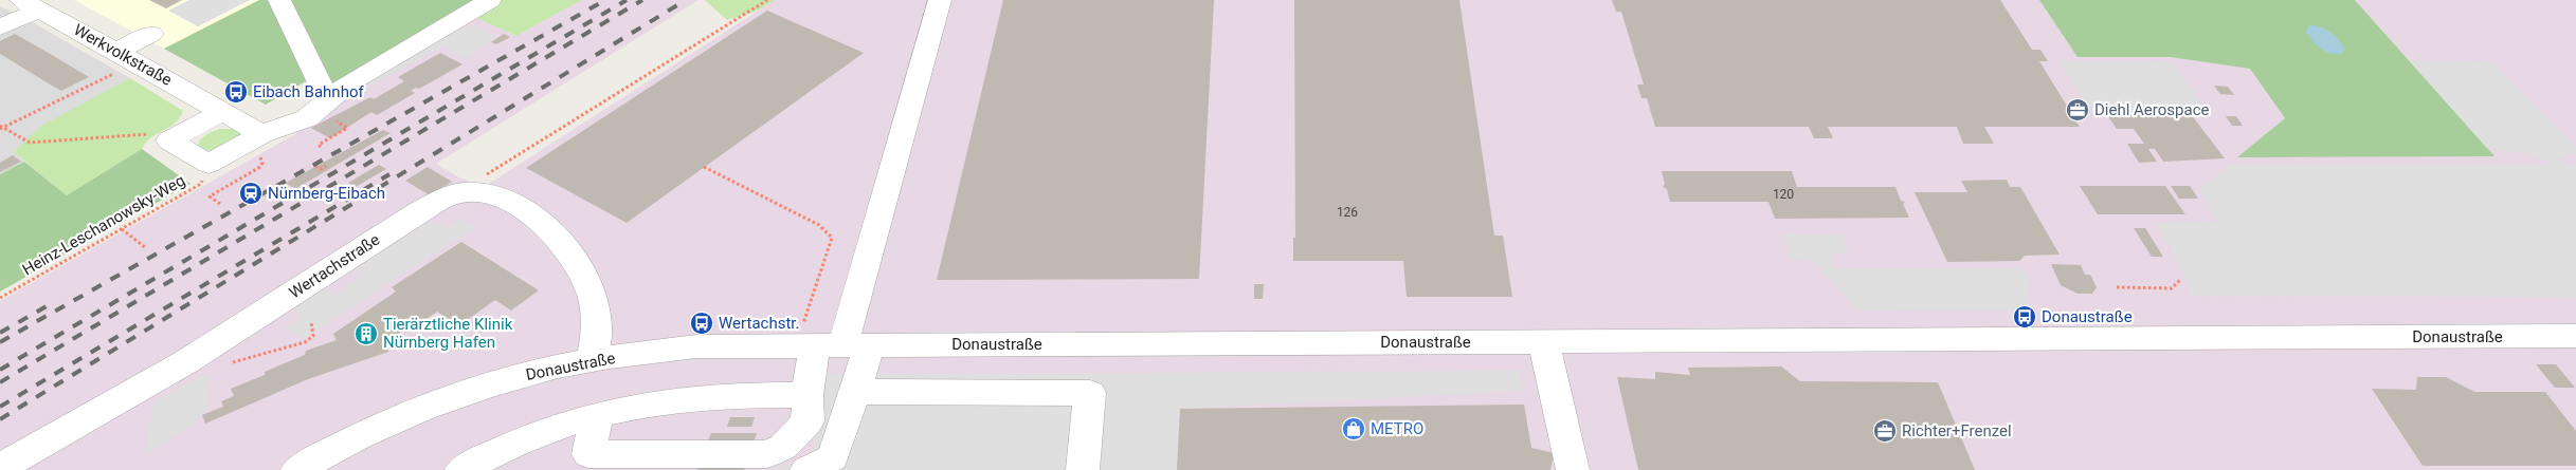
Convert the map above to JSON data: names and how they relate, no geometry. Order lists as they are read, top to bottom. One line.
{"streets":{"street":["Werkvolkstraße","Wertachstraße","Donaustraße"],"path":["Heinz-Leschanowsky-Weg"]},"crossings":[["Wertachstraße","Donaustraße"]],"places":{"bus stop":["Eibach Bahnhof","Donaustraße","Wertachstr."],"office":["Diehl Aerospace","Richter+Frenzel"],"station":["Nürnberg-Eibach"],"building":["Tierärztliche Klinik Nürnberg Hafen"],"shop":["METRO"]},"house_numbers":["120","126"]}
